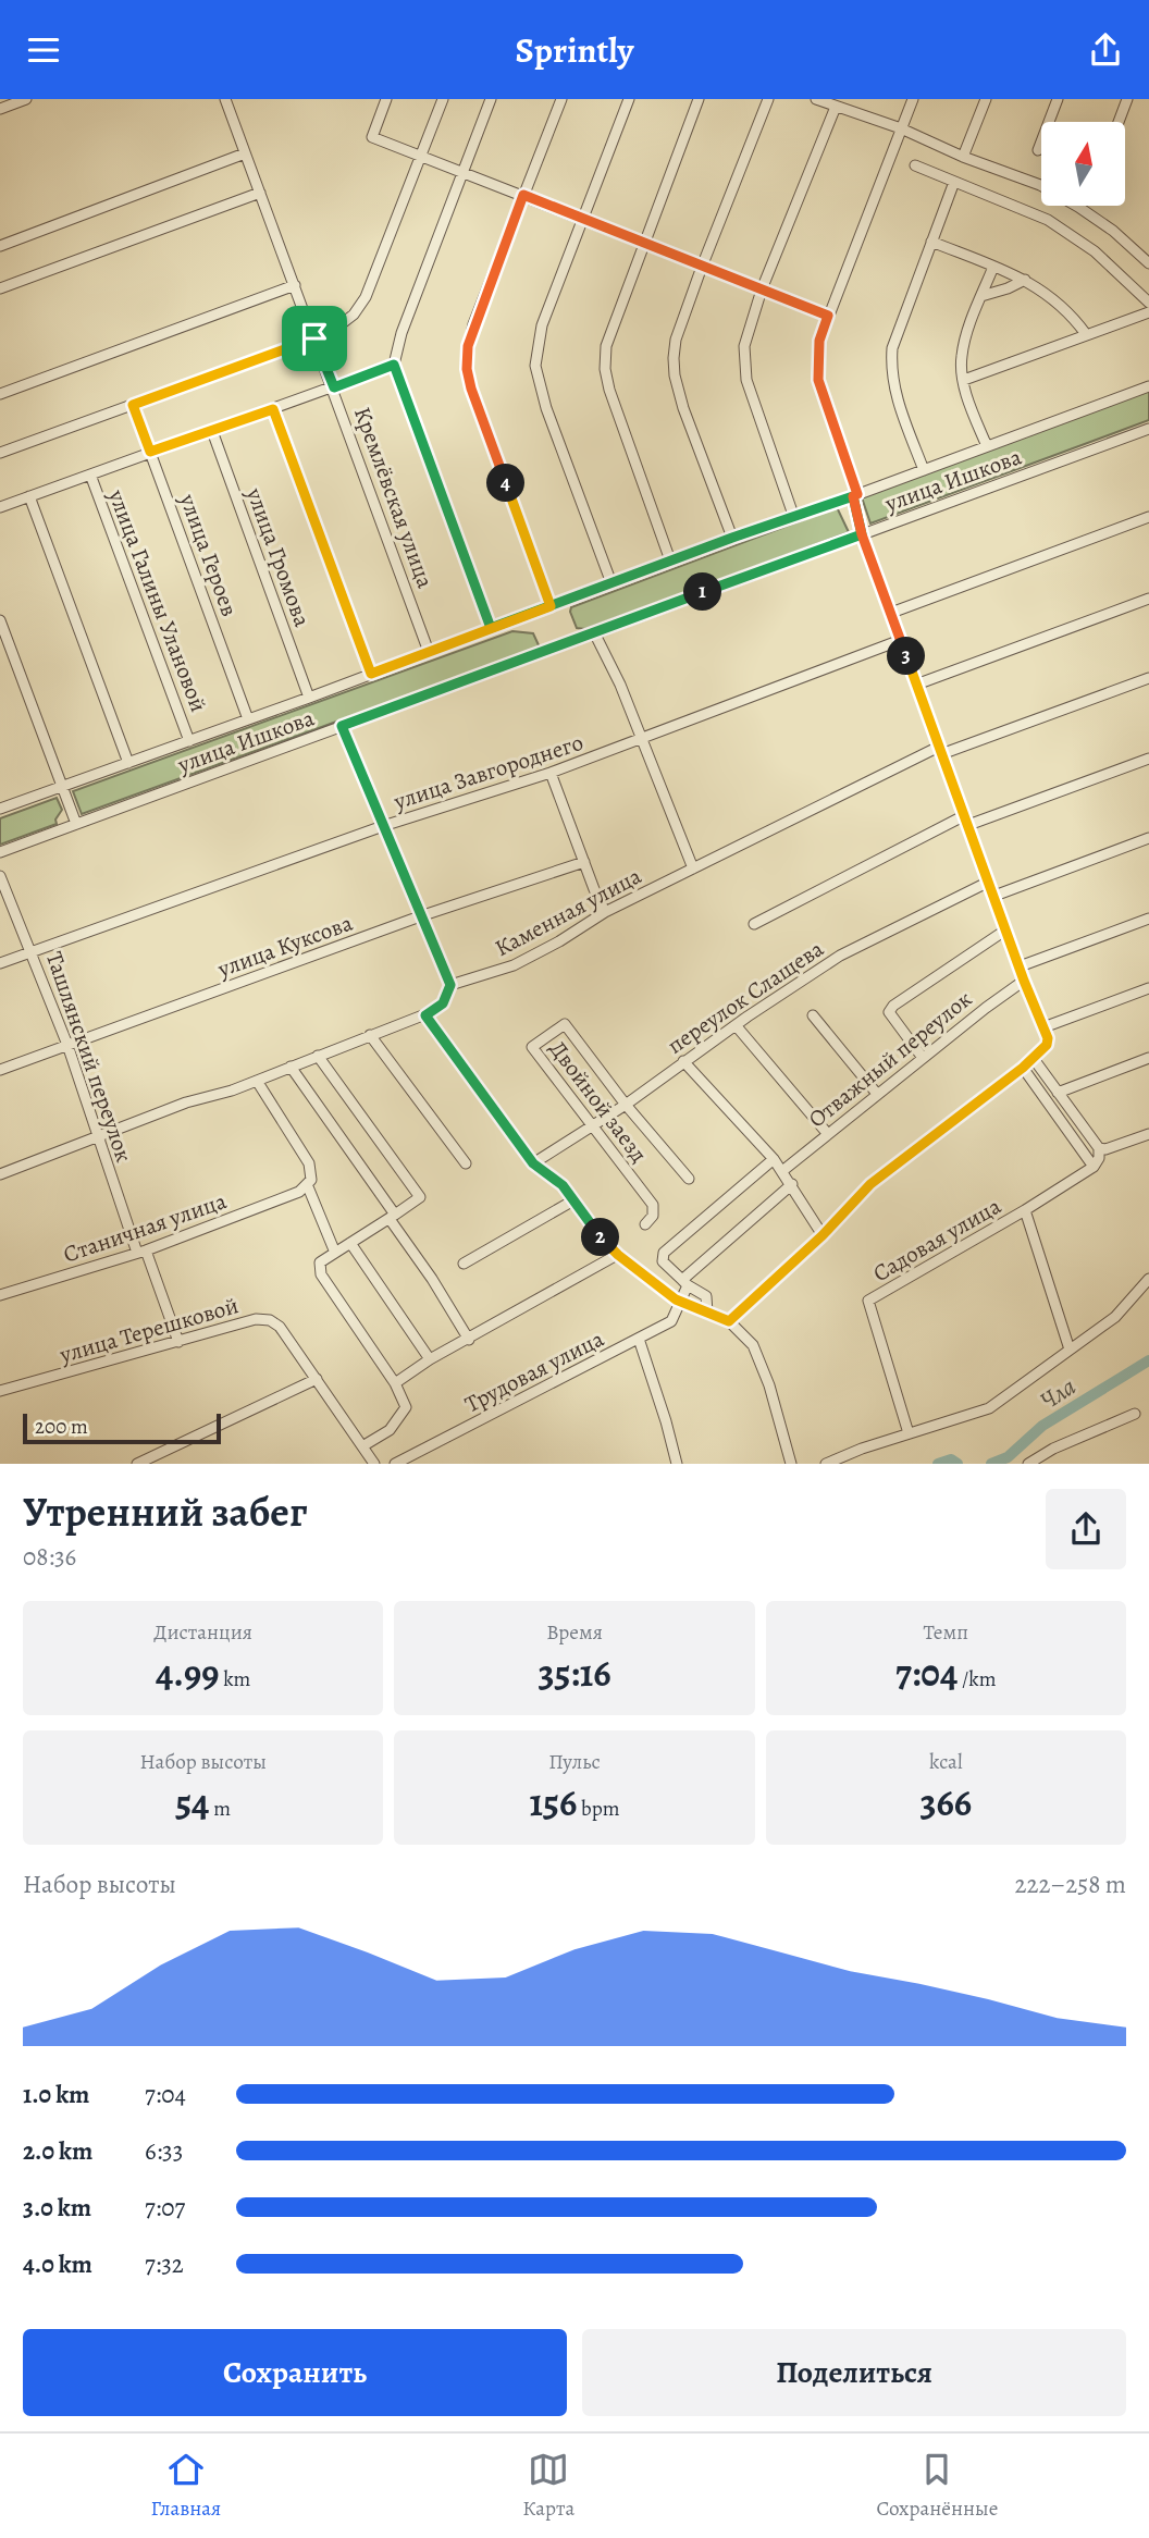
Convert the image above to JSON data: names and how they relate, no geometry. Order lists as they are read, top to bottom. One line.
{"streets":{"street":["улица Ишкова","Кремлёвская улица","улица Героев","улица Громова","улица Галины Улановой","улица Завгороднего","Каменная улица","улица Куксова","переулок Слащева","Ташлянский переулок","Отважный переулок","Двойной заезд","Станичная улица","Садовая улица","улица Терешковой","Трудовая улица"]},"crossings":[["улица Ишкова","Кремлёвская улица"],["улица Ишкова","улица Героев"],["улица Ишкова","улица Громова"],["улица Ишкова","улица Галины Улановой"],["улица Завгороднего","Ташлянский переулок"],["улица Куксова","Ташлянский переулок"],["переулок Слащева","Двойной заезд"],["Ташлянский переулок","Станичная улица"],["Ташлянский переулок","улица Терешковой"]],"water":["Чла"],"scale_bar":"200 m","north":"top","page":{"header":"Sprintly","pins":["4","1","3","2"],"scale":"200 m","heading":["Утренний забег","08:36"],"stats":[["Дистанция","4.99 km"],["Время","35:16"],["Темп","7:04 /km"],["Набор высоты","54 m"],["Пульс","156 bpm"],["kcal","366"]],"chart":["Набор высоты","222–258 m"],"list":[{"name":"1.0 km","note":"7:04"},{"name":"2.0 km","note":"6:33"},{"name":"3.0 km","note":"7:07"},{"name":"4.0 km","note":"7:32"}],"buttons":["Сохранить","Поделиться"],"tabs":["Главная","Карта","Сохранённые"]}}
